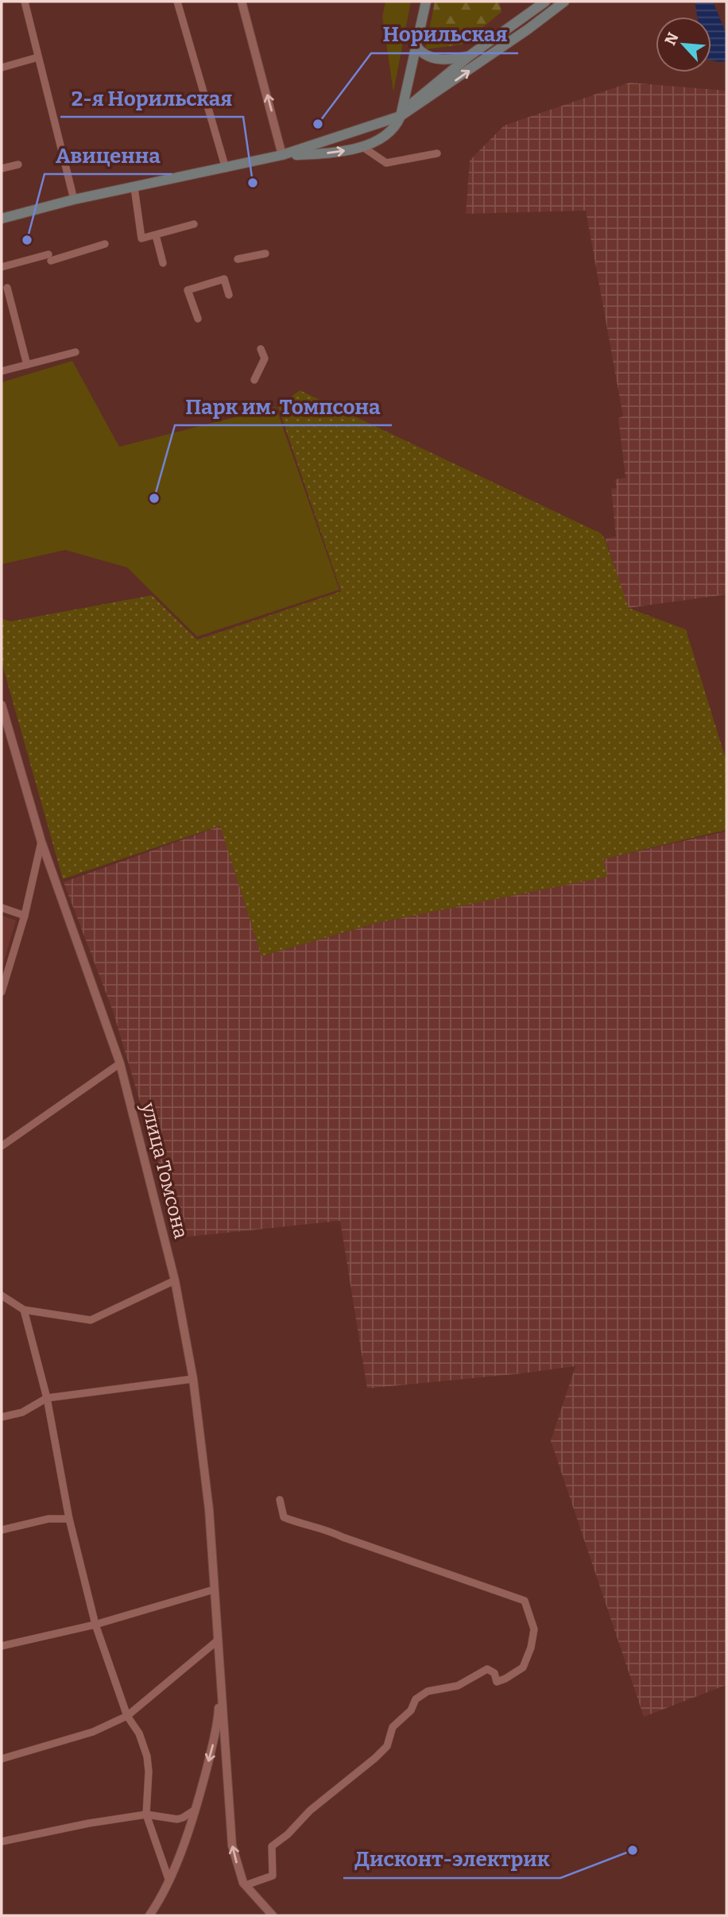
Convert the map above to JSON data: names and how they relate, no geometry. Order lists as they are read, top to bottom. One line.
{"streets":{"street":["улица Томсона"]},"places":["Норильская","2-я Норильская","Авиценна","Парк им. Томпсона","Дисконт-электрик"],"north":"top left"}
